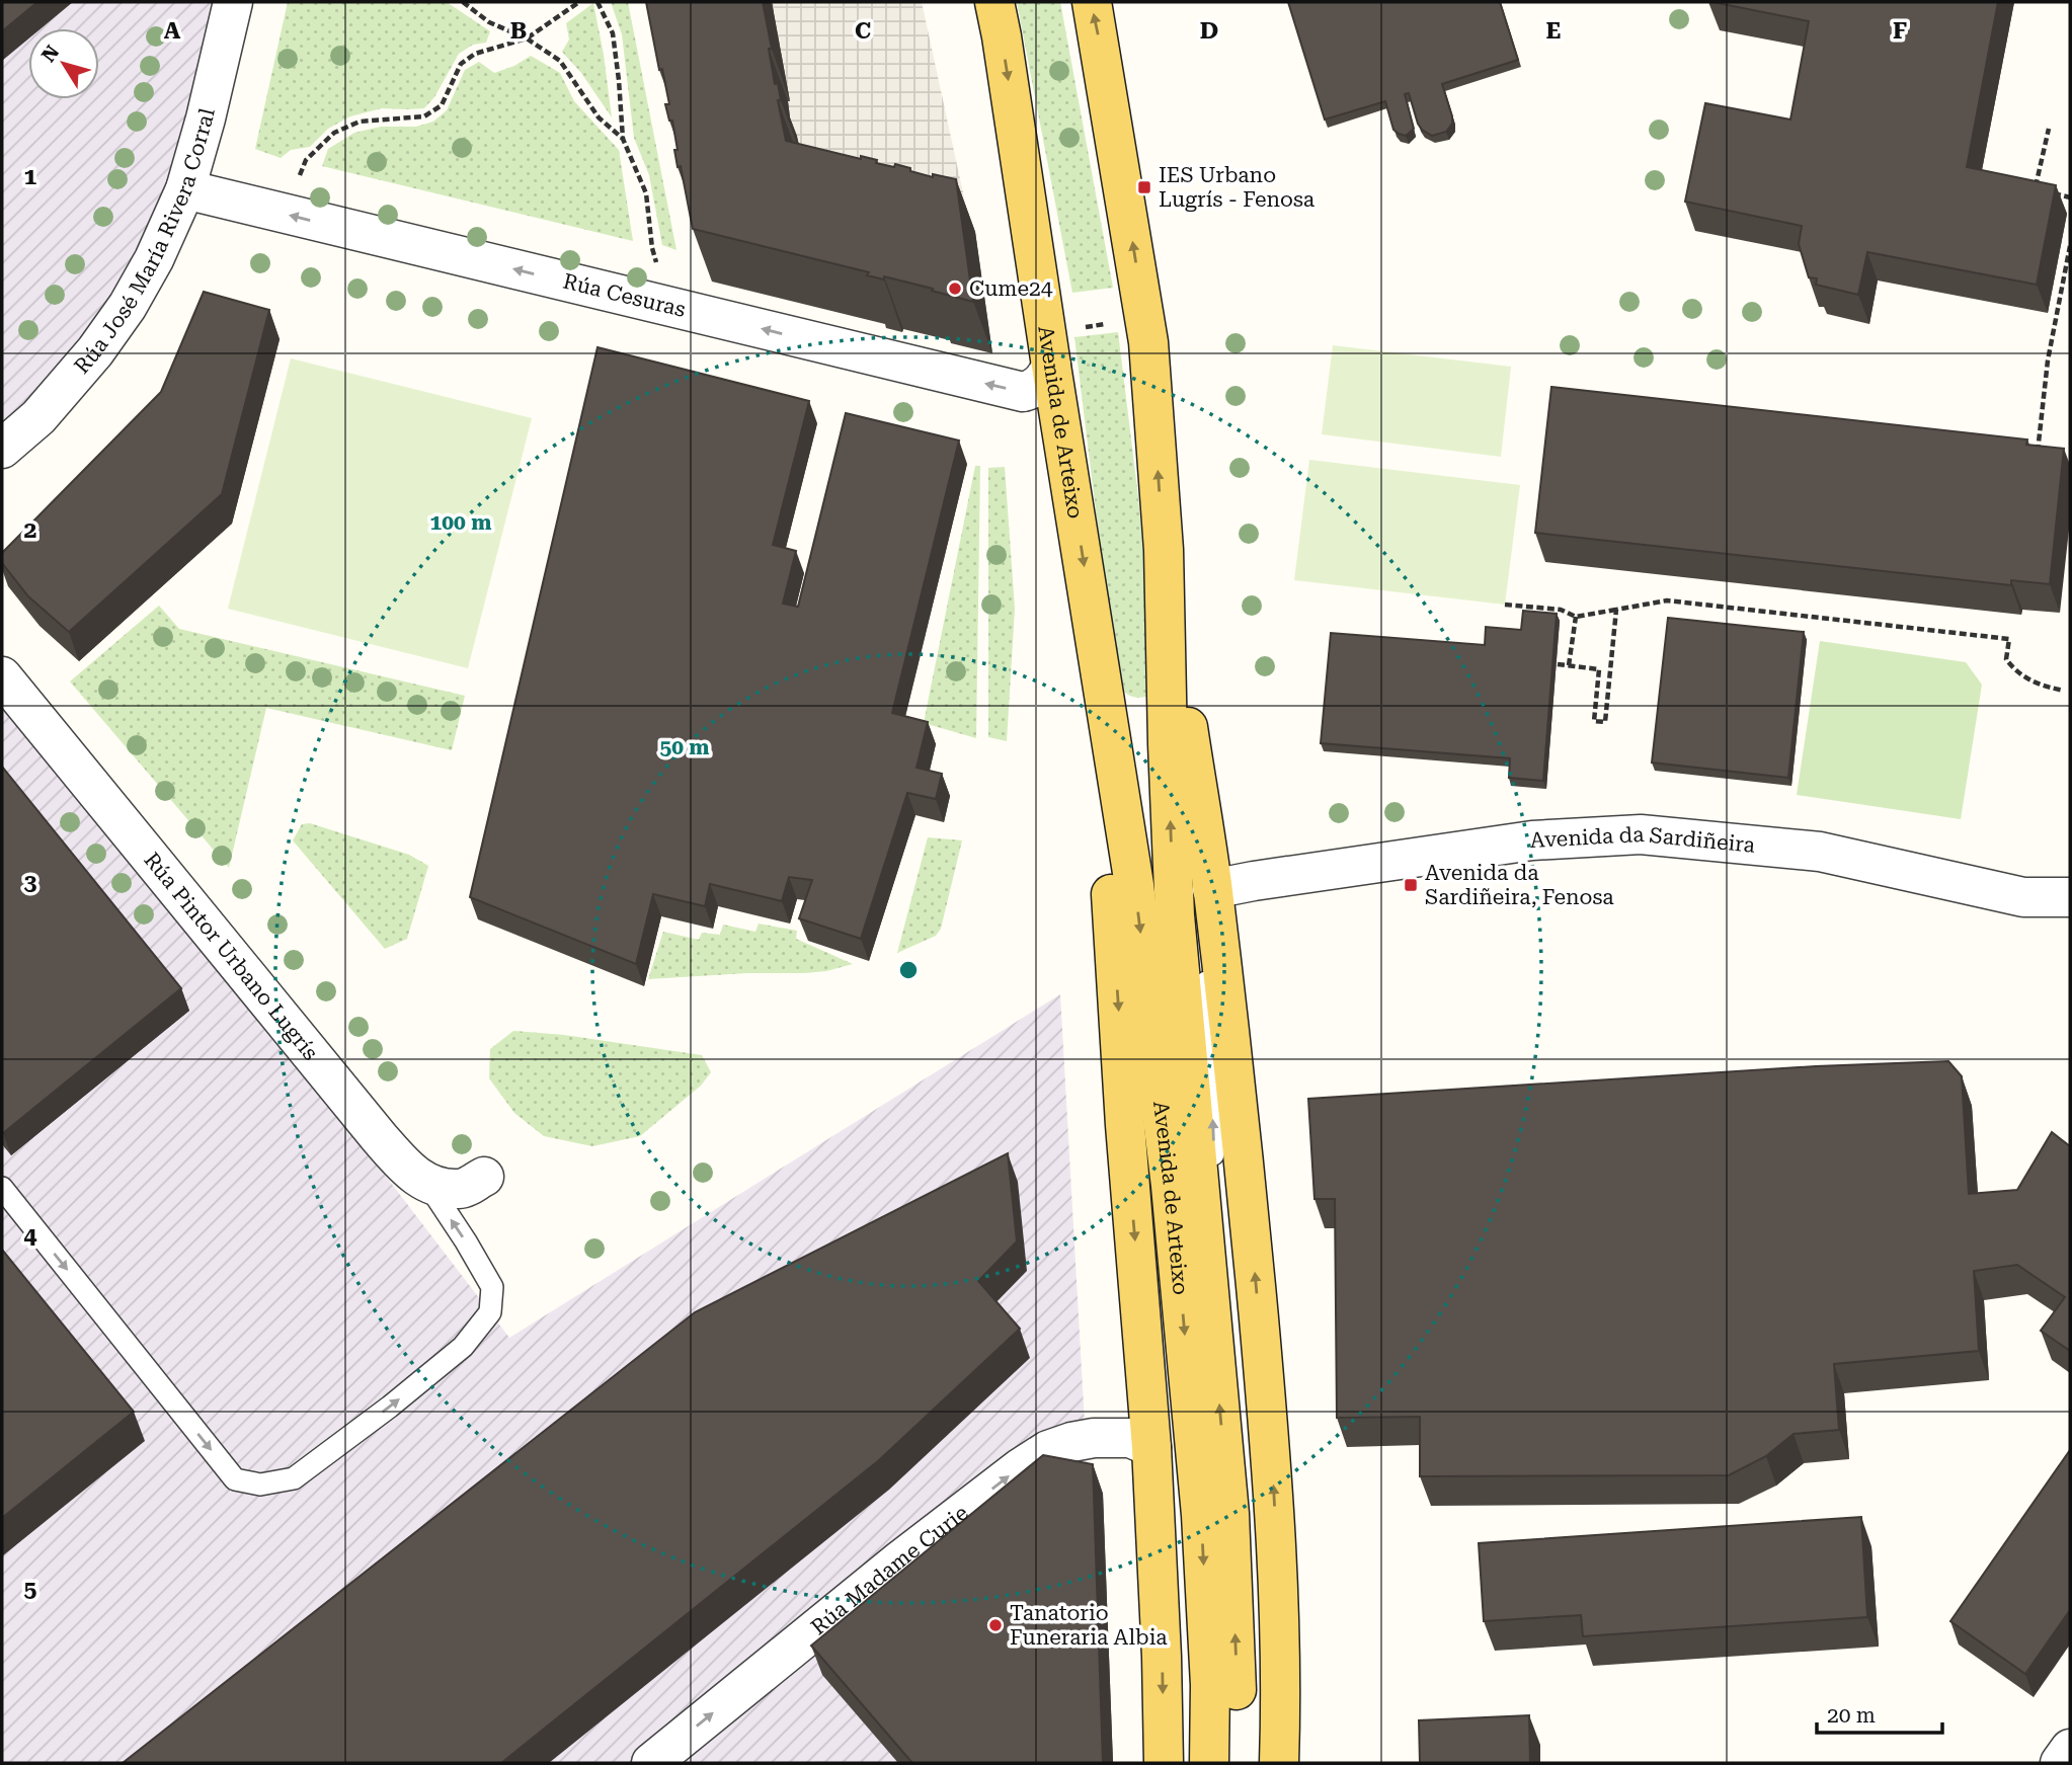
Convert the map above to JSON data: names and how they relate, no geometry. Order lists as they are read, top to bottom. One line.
{"streets":{"main road":["Avenida de Arteixo"],"street":["Rúa José María Rivera Corral","Rúa Cesuras","Avenida da Sardiñeira","Rúa Pintor Urbano Lugrís","Rúa Madame Curie"]},"crossings":[["Rúa José María Rivera Corral","Rúa Cesuras"],["Rúa Cesuras","Avenida de Arteixo"],["Avenida de Arteixo","Avenida da Sardiñeira"],["Avenida de Arteixo","Rúa Madame Curie"]],"one_way":["Rúa Cesuras","Rúa Madame Curie"],"places":{"transit":["IES Urbano Lugrís - Fenosa","Avenida da Sardiñeira, Fenosa"],"other":["Cume24","Tanatorio Funeraria Albia"]},"scale_bar":"20 m","north":"top left","grid":{"columns":["A","B","C","D","E","F"],"rows":["1","2","3","4","5"]},"rings":["100 m","50 m"]}
